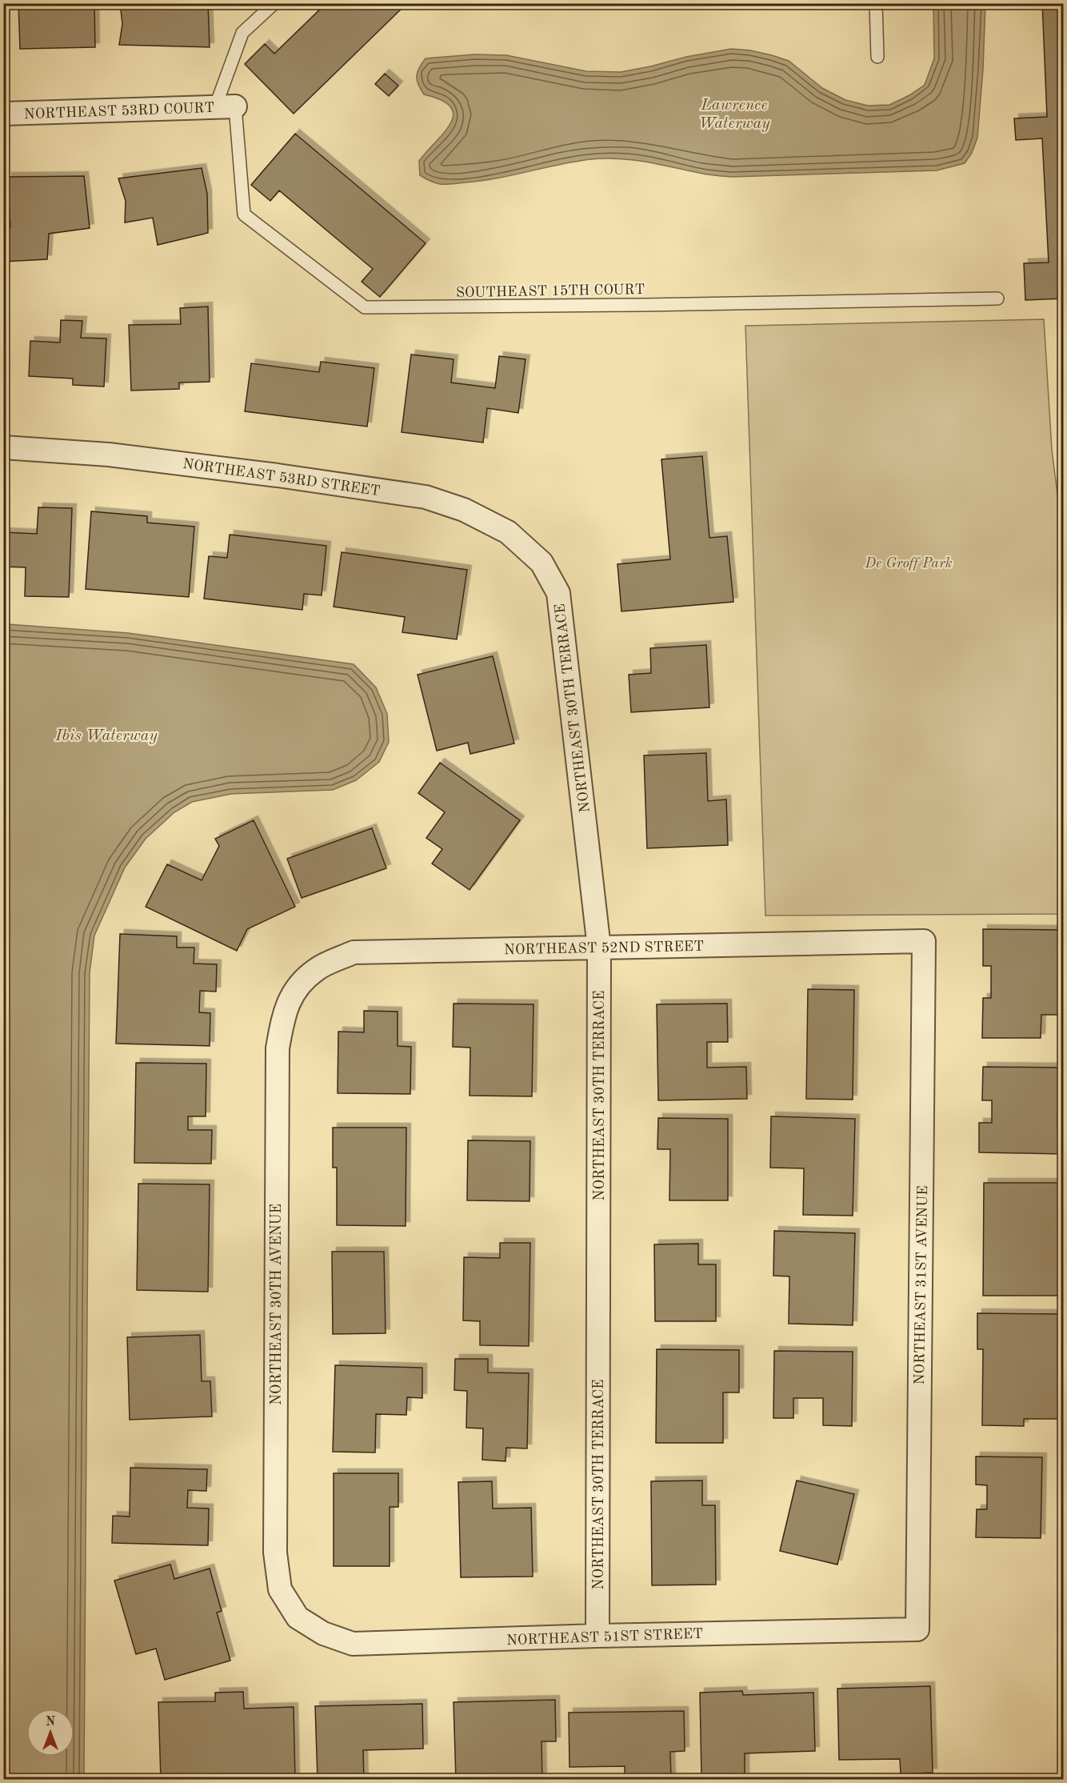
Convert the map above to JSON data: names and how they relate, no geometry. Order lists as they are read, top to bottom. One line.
{"streets":{"street":["NORTHEAST 53RD COURT","NORTHEAST 53RD STREET","NORTHEAST 30TH TERRACE","NORTHEAST 52ND STREET","NORTHEAST 31ST AVENUE","NORTHEAST 30TH AVENUE","NORTHEAST 51ST STREET"],"lane":["SOUTHEAST 15TH COURT"]},"crossings":[["NORTHEAST 53RD COURT","SOUTHEAST 15TH COURT"],["NORTHEAST 53RD STREET","NORTHEAST 30TH TERRACE"],["NORTHEAST 30TH TERRACE","NORTHEAST 52ND STREET"],["NORTHEAST 30TH TERRACE","NORTHEAST 51ST STREET"],["NORTHEAST 52ND STREET","NORTHEAST 31ST AVENUE"],["NORTHEAST 52ND STREET","NORTHEAST 30TH AVENUE"],["NORTHEAST 31ST AVENUE","NORTHEAST 51ST STREET"],["NORTHEAST 30TH AVENUE","NORTHEAST 51ST STREET"]],"water":["Lawrence Waterway","Ibis Waterway"],"parks":["De Groff Park"],"north":"top"}
